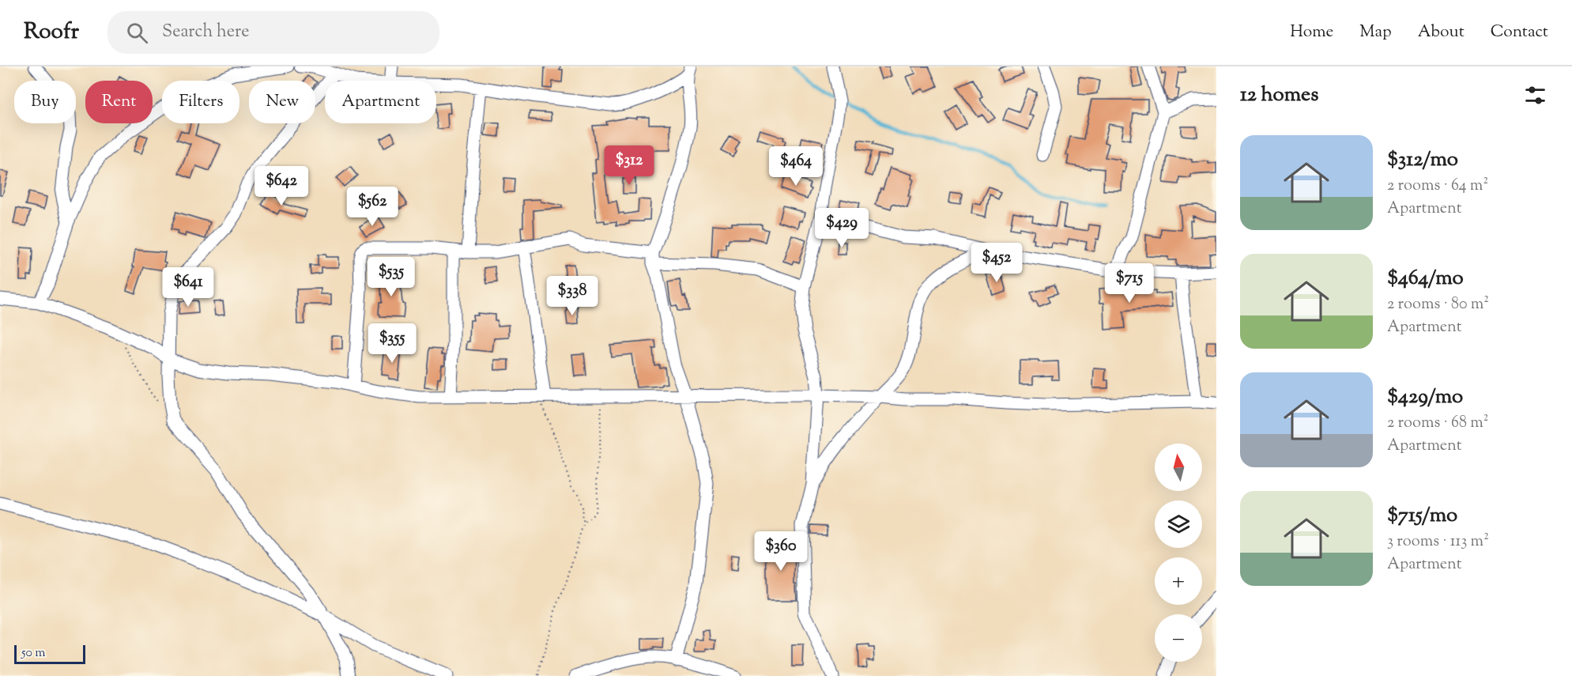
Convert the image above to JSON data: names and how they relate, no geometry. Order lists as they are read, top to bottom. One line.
{"scale_bar":"50 m","north":"top","page":{"header":"Roofr","search":"Search here","nav":["Home","Map","About","Contact"],"heading":"12 homes","chip":["Buy","Rent","Filters","New","Apartment"],"list":[{"name":"$312/mo","note":"2 rooms · 64 m² · Apartment"},{"name":"$464/mo","note":"2 rooms · 80 m² · Apartment"},{"name":"$429/mo","note":"2 rooms · 68 m² · Apartment"},{"name":"$715/mo","note":"3 rooms · 113 m² · Apartment"}],"price":["$312","$464","$642","$562","$429","$452","$535","$715","$641","$338","$355","$360"],"map_buttons":["+","−"],"scale":"50 m"}}
